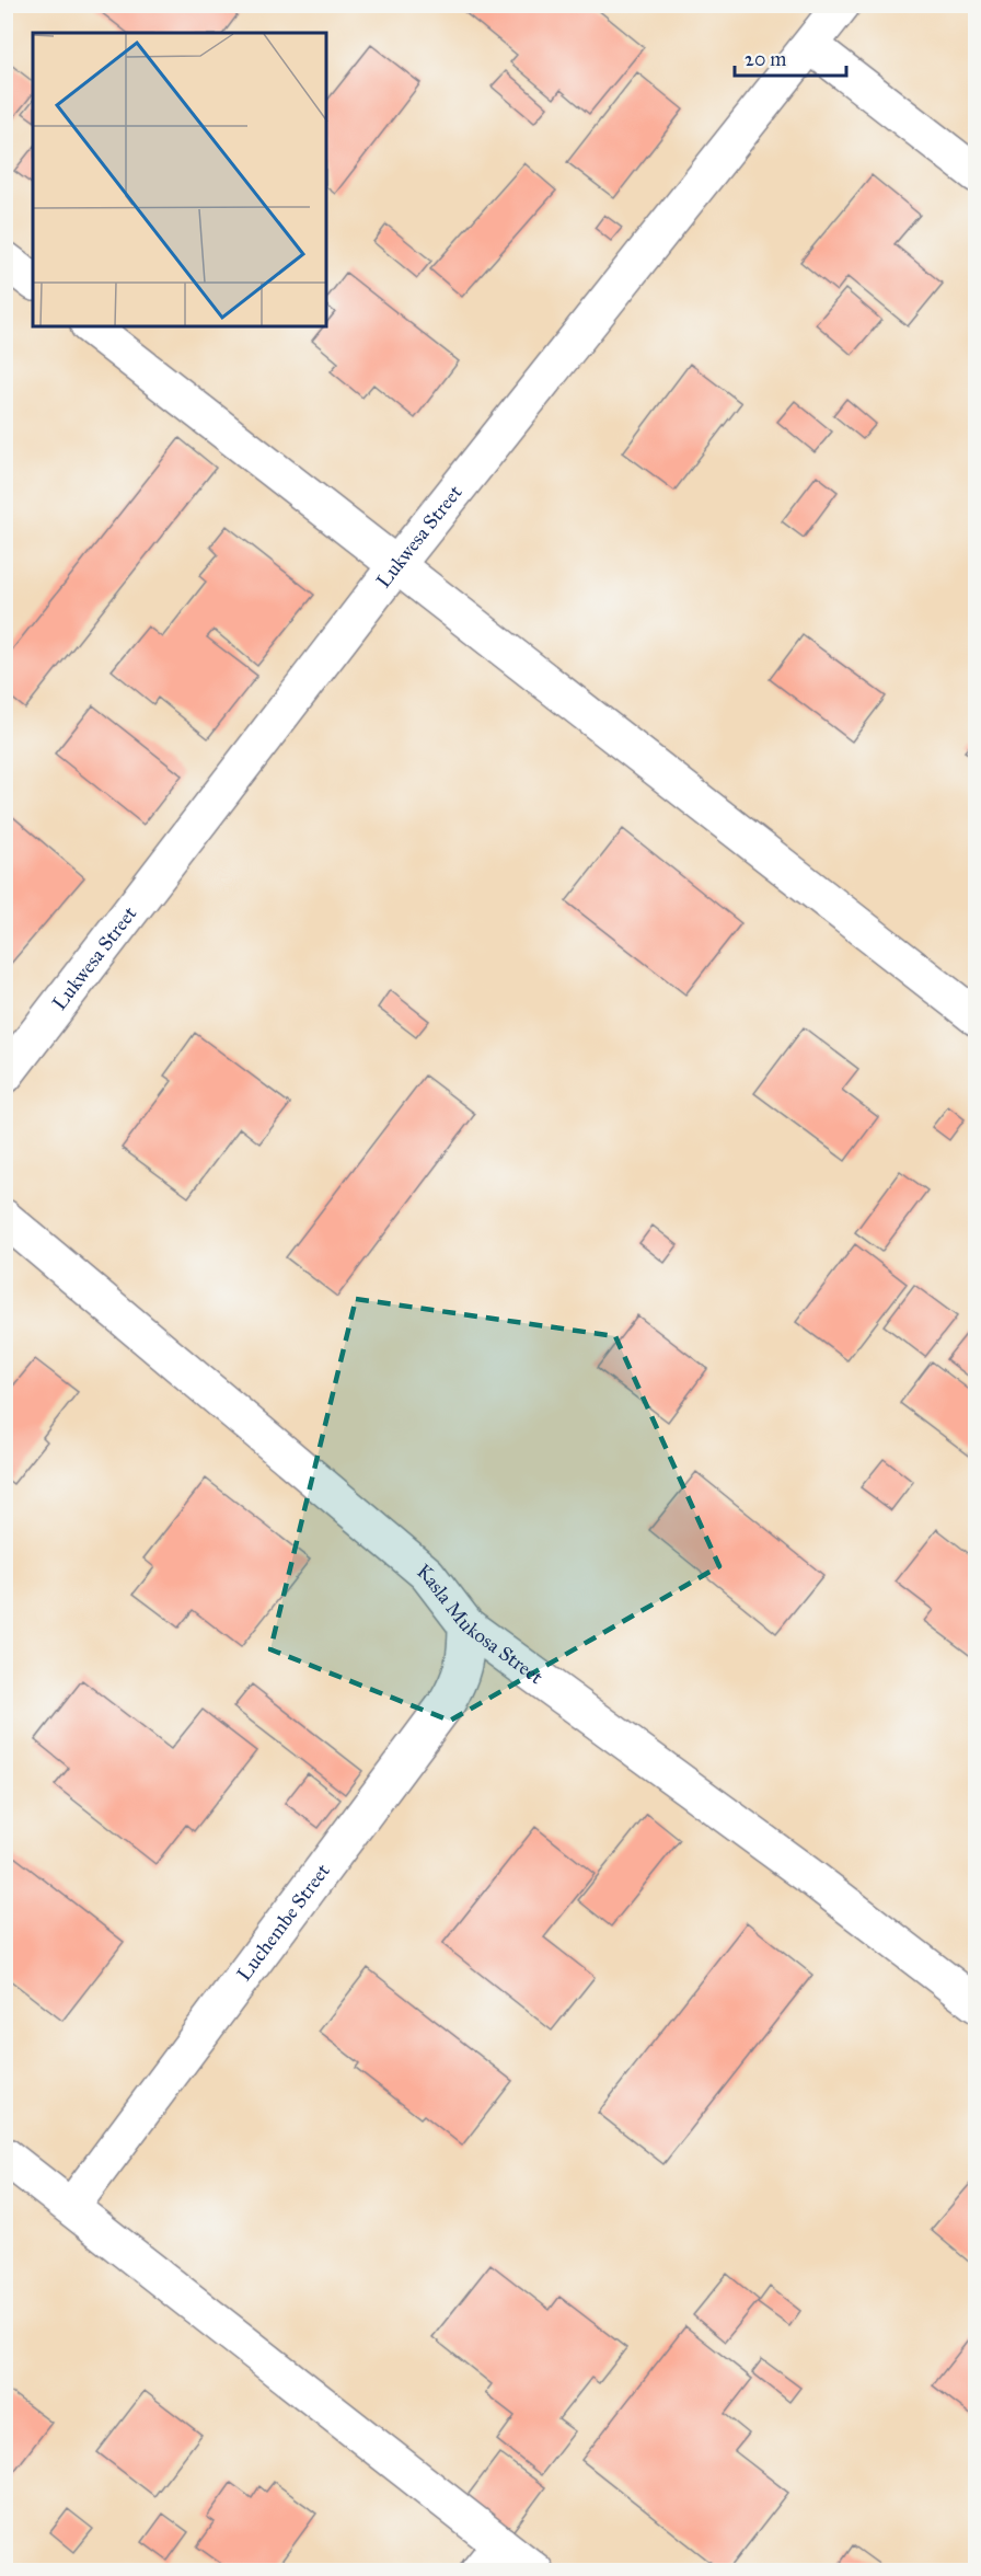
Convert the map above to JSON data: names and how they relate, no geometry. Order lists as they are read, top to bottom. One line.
{"streets":{"street":["Lukwesa Street","Kasla Mukosa Street","Luchembe Street"]},"crossings":[["Kasla Mukosa Street","Luchembe Street"]],"scale_bar":"20 m"}
